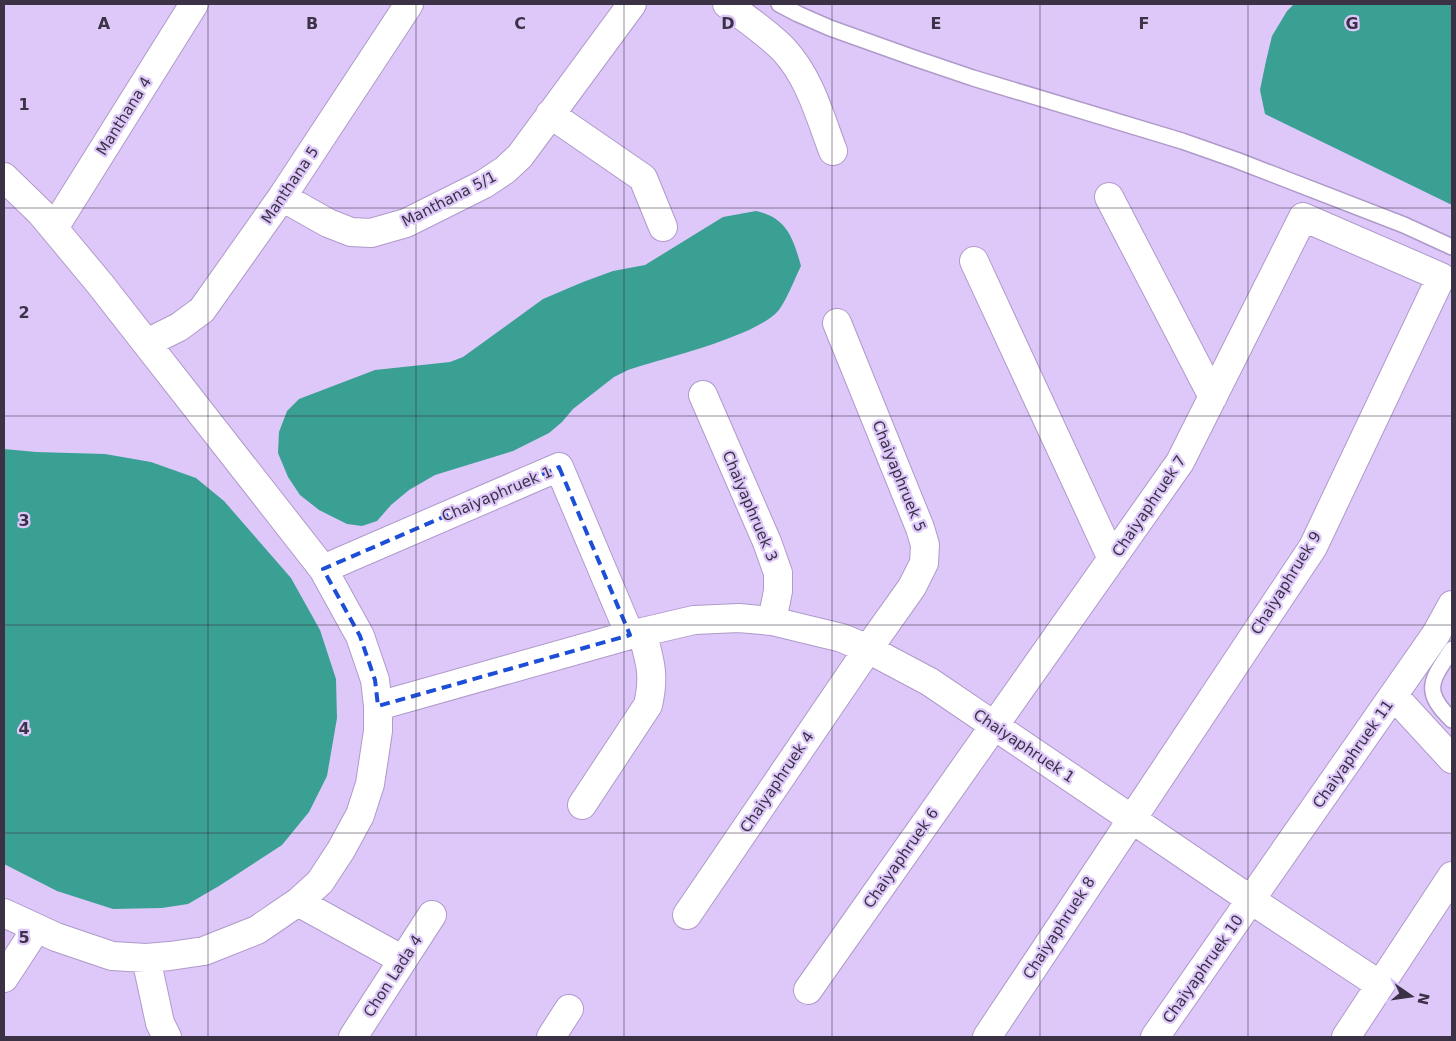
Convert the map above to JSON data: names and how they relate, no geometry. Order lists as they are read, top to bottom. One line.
{"streets":{"street":["Manthana 4","Manthana 5","Manthana 5/1","Chaiyaphruek 5","Chaiyaphruek 1","Chaiyaphruek 3","Chaiyaphruek 7","Chaiyaphruek 9","Chaiyaphruek 11","Chaiyaphruek 4","Chaiyaphruek 6","Chaiyaphruek 8","Chaiyaphruek 10","Chon Lada 4"]},"crossings":[["Manthana 5","Manthana 5/1"],["Chaiyaphruek 5","Chaiyaphruek 1"],["Chaiyaphruek 5","Chaiyaphruek 4"],["Chaiyaphruek 1","Chaiyaphruek 3"],["Chaiyaphruek 1","Chaiyaphruek 7"],["Chaiyaphruek 1","Chaiyaphruek 9"],["Chaiyaphruek 1","Chaiyaphruek 11"],["Chaiyaphruek 1","Chaiyaphruek 4"],["Chaiyaphruek 1","Chaiyaphruek 6"],["Chaiyaphruek 1","Chaiyaphruek 8"],["Chaiyaphruek 1","Chaiyaphruek 10"],["Chaiyaphruek 7","Chaiyaphruek 9"],["Chaiyaphruek 7","Chaiyaphruek 6"],["Chaiyaphruek 9","Chaiyaphruek 8"],["Chaiyaphruek 11","Chaiyaphruek 10"]],"north":"right","grid":{"columns":["A","B","C","D","E","F","G"],"rows":["1","2","3","4","5"]}}
